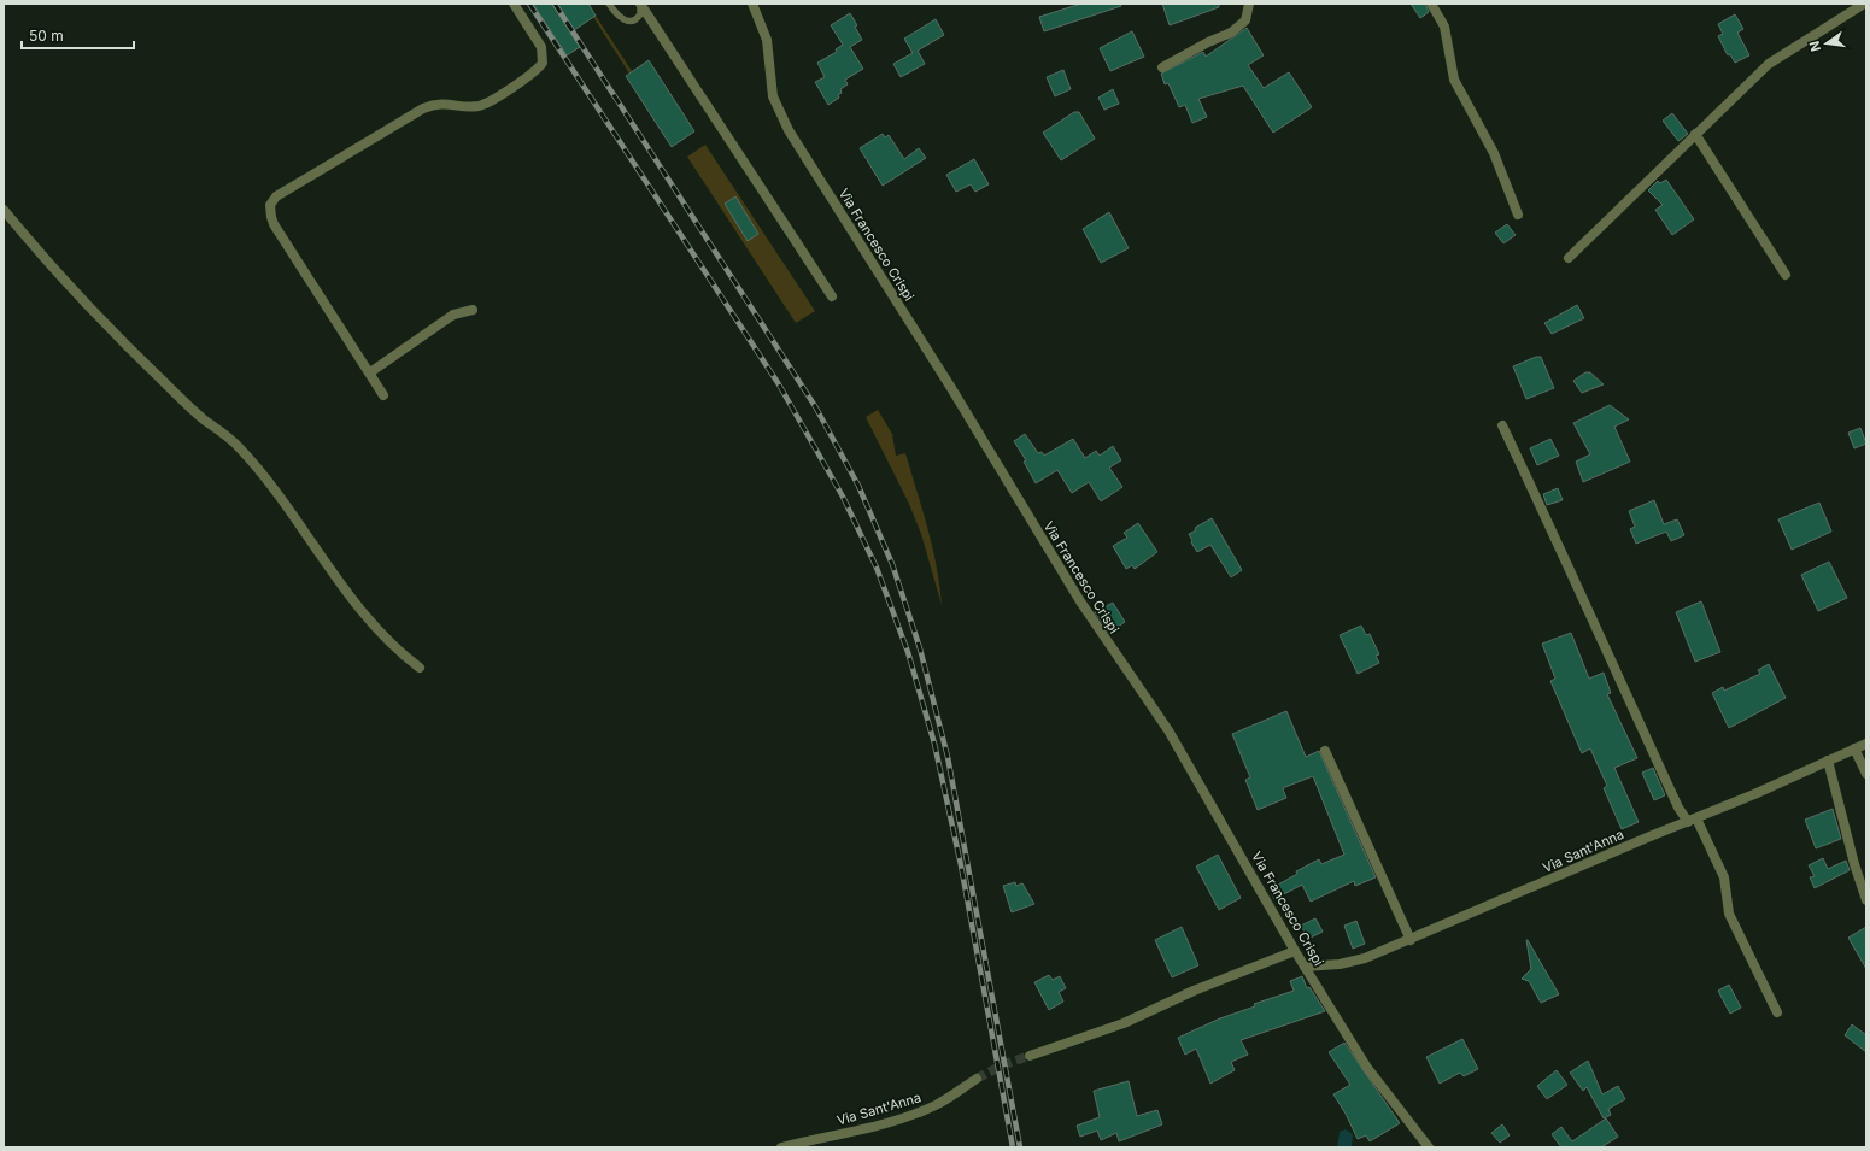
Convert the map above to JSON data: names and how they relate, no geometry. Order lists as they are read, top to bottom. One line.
{"streets":{"street":["Via Francesco Crispi","Via Sant'Anna"]},"crossings":[["Via Francesco Crispi","Via Sant'Anna"]],"scale_bar":"50 m","north":"left"}
